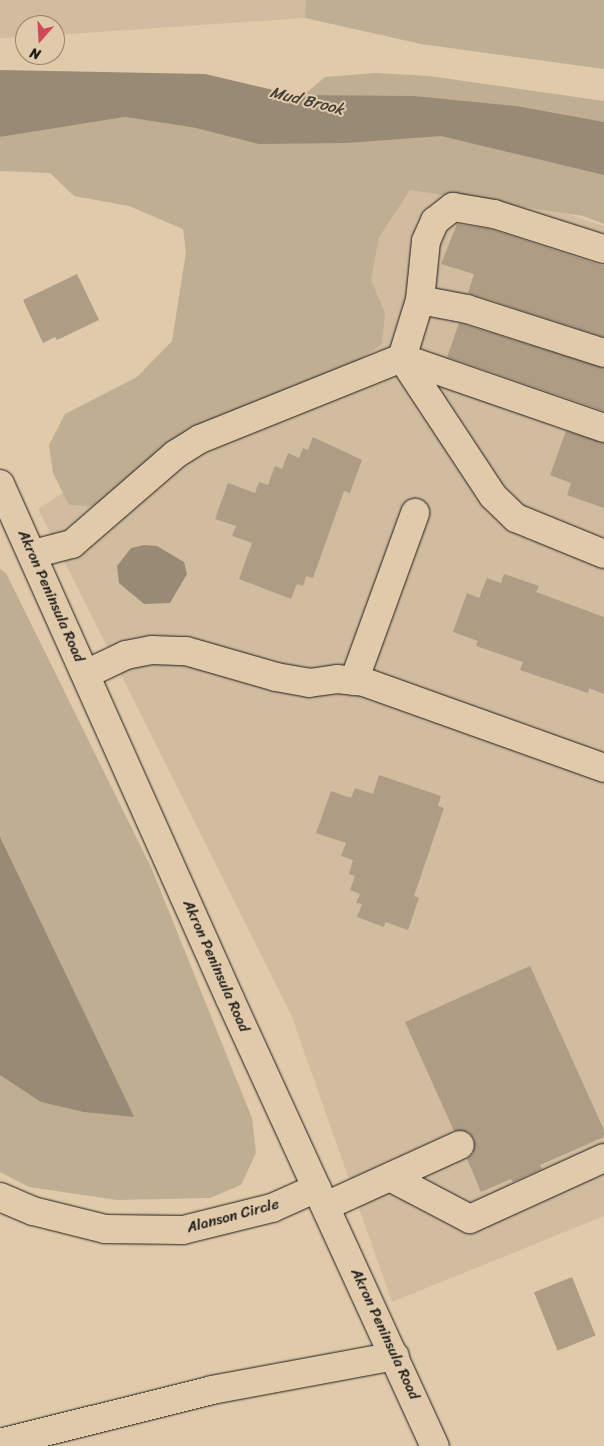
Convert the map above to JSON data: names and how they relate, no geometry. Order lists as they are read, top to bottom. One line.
{"streets":{"street":["Akron Peninsula Road","Alanson Circle"]},"crossings":[["Akron Peninsula Road","Alanson Circle"]],"water":["Mud Brook"],"north":"bottom"}
